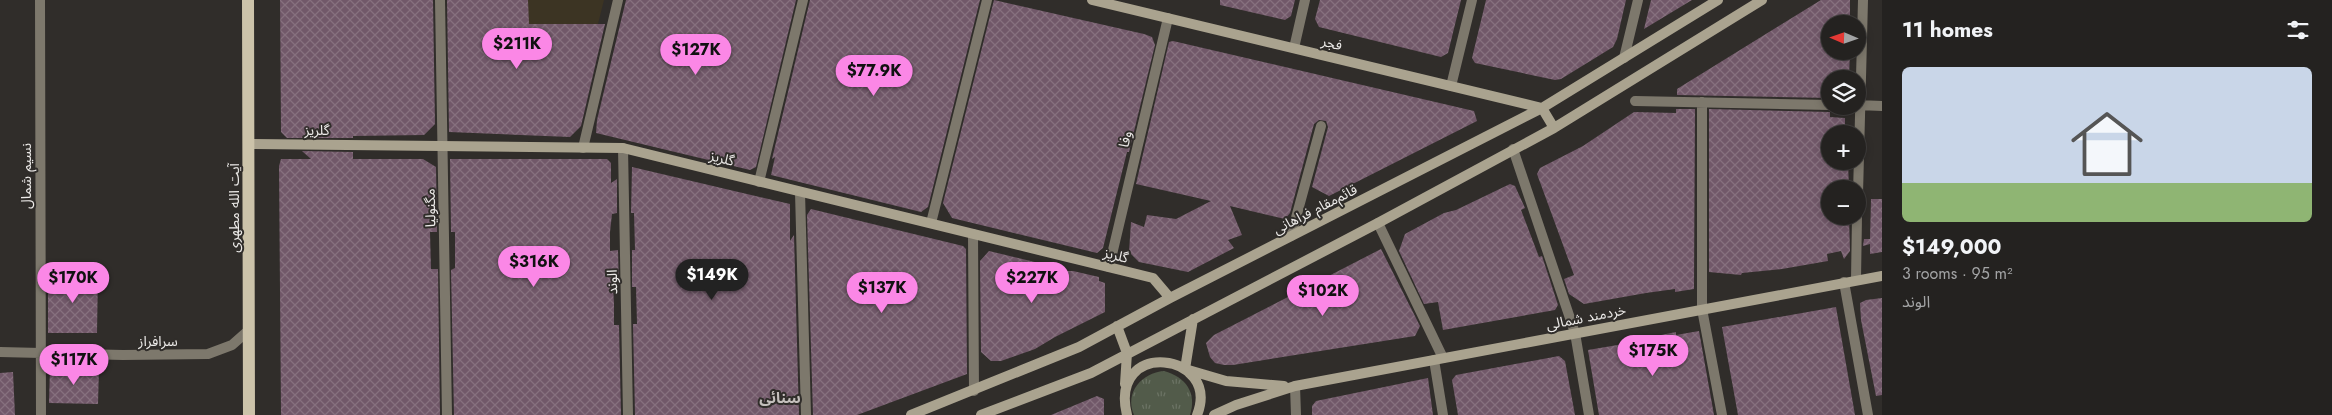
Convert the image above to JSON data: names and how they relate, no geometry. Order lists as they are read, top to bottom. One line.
{"streets":{"main road":["آیت الله مطهری"],"street":["فجر","گلریز","وفا","نسیم شمال","مگنولیا","قائم‌مقام فراهانی","الوند","خردمند شمالی","سرافراز"]},"crossings":[["فجر","وفا"],["فجر","قائم‌مقام فراهانی"],["گلریز","وفا"],["گلریز","آیت الله مطهری"],["گلریز","مگنولیا"],["گلریز","قائم‌مقام فراهانی"],["گلریز","الوند"],["نسیم شمال","سرافراز"],["آیت الله مطهری","سرافراز"]],"districts":["سنائی"],"north":"left","page":{"heading":"11 homes","map_buttons":["+","−"],"price":["$211K","$127K","$77.9K","$316K","$149K","$170K","$227K","$137K","$102K","$175K","$117K"],"list":[{"name":"$149,000","note":"3 rooms · 95 m² · الوند"}]}}
